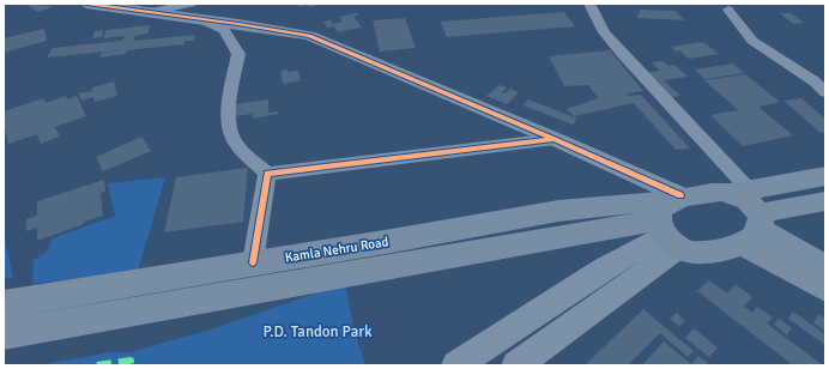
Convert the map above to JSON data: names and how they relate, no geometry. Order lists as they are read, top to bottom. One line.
{"streets":{"main road":["Kamla Nehru Road"]},"parks":["P.D. Tandon Park"]}
